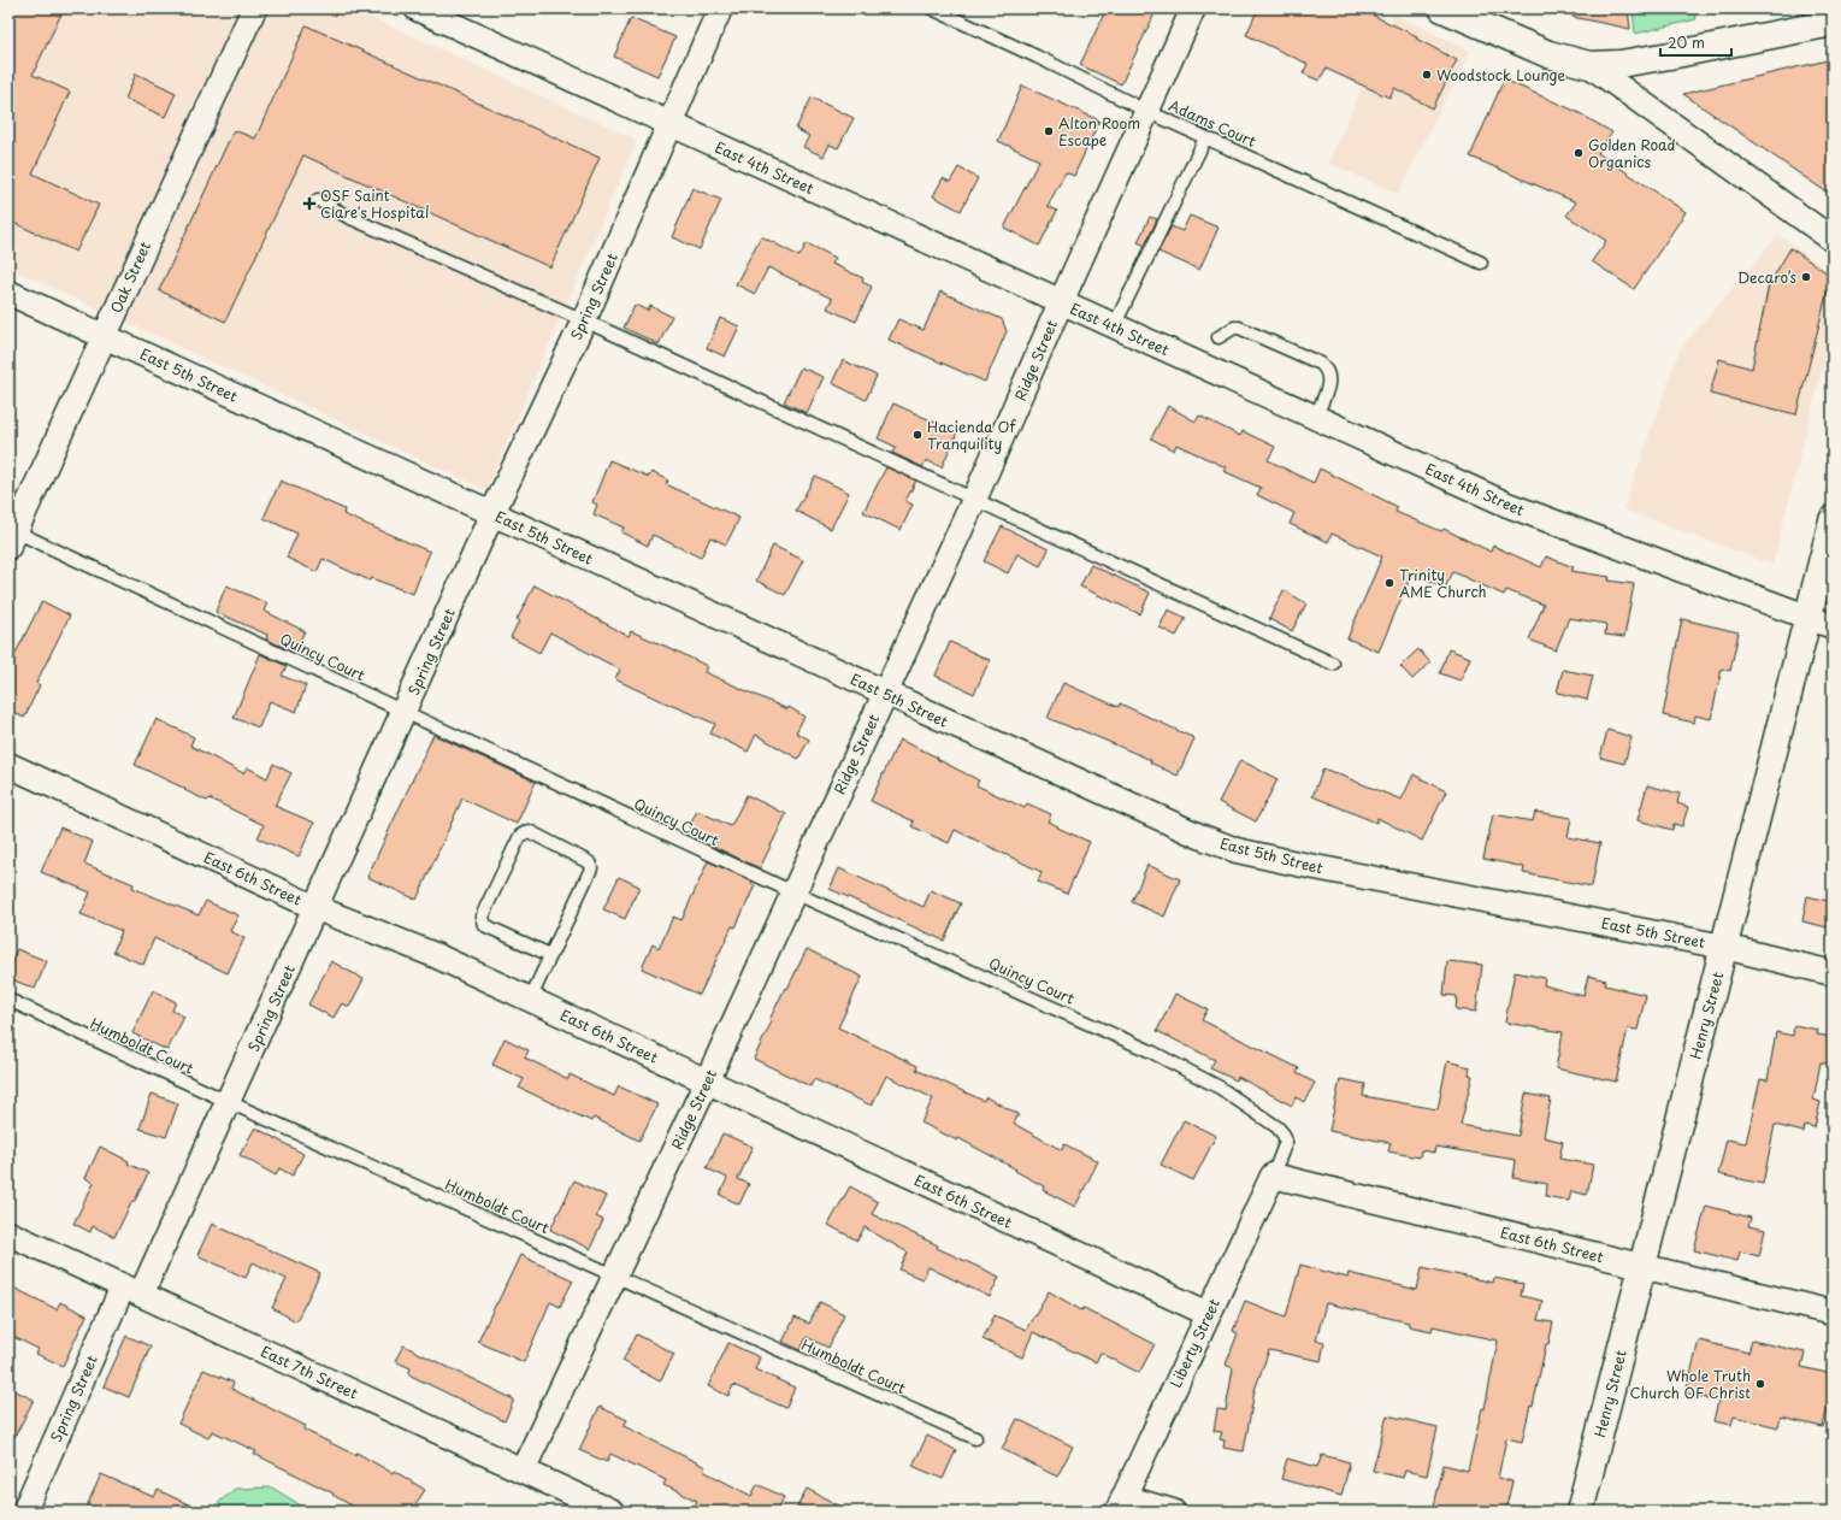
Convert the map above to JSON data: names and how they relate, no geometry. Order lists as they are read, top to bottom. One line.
{"streets":{"street":["East 4th Street","Oak Street","Spring Street","Ridge Street","East 5th Street","East 6th Street","Henry Street","Liberty Street","East 7th Street"],"lane":["Adams Court","Quincy Court","Humboldt Court"]},"crossings":[["Adams Court","Ridge Street"],["East 4th Street","Spring Street"],["East 4th Street","Ridge Street"],["East 4th Street","Henry Street"],["Oak Street","East 5th Street"],["Oak Street","Quincy Court"],["Spring Street","East 5th Street"],["Spring Street","Quincy Court"],["Spring Street","East 6th Street"],["Spring Street","Humboldt Court"],["Spring Street","East 7th Street"],["Ridge Street","East 5th Street"],["Ridge Street","Quincy Court"],["Ridge Street","East 6th Street"],["Ridge Street","Humboldt Court"],["Ridge Street","East 7th Street"],["East 5th Street","Henry Street"],["Quincy Court","East 6th Street"],["Quincy Court","Liberty Street"],["East 6th Street","Henry Street"],["East 6th Street","Liberty Street"]],"places":{"other":["Woodstock Lounge","Alton Room Escape","Golden Road Organics","Decaro’s","Hacienda Of Tranquility","Trinity AME Church","Whole Truth Church OF Christ"],"health":["OSF Saint Clare's Hospital"]},"scale_bar":"20 m"}
